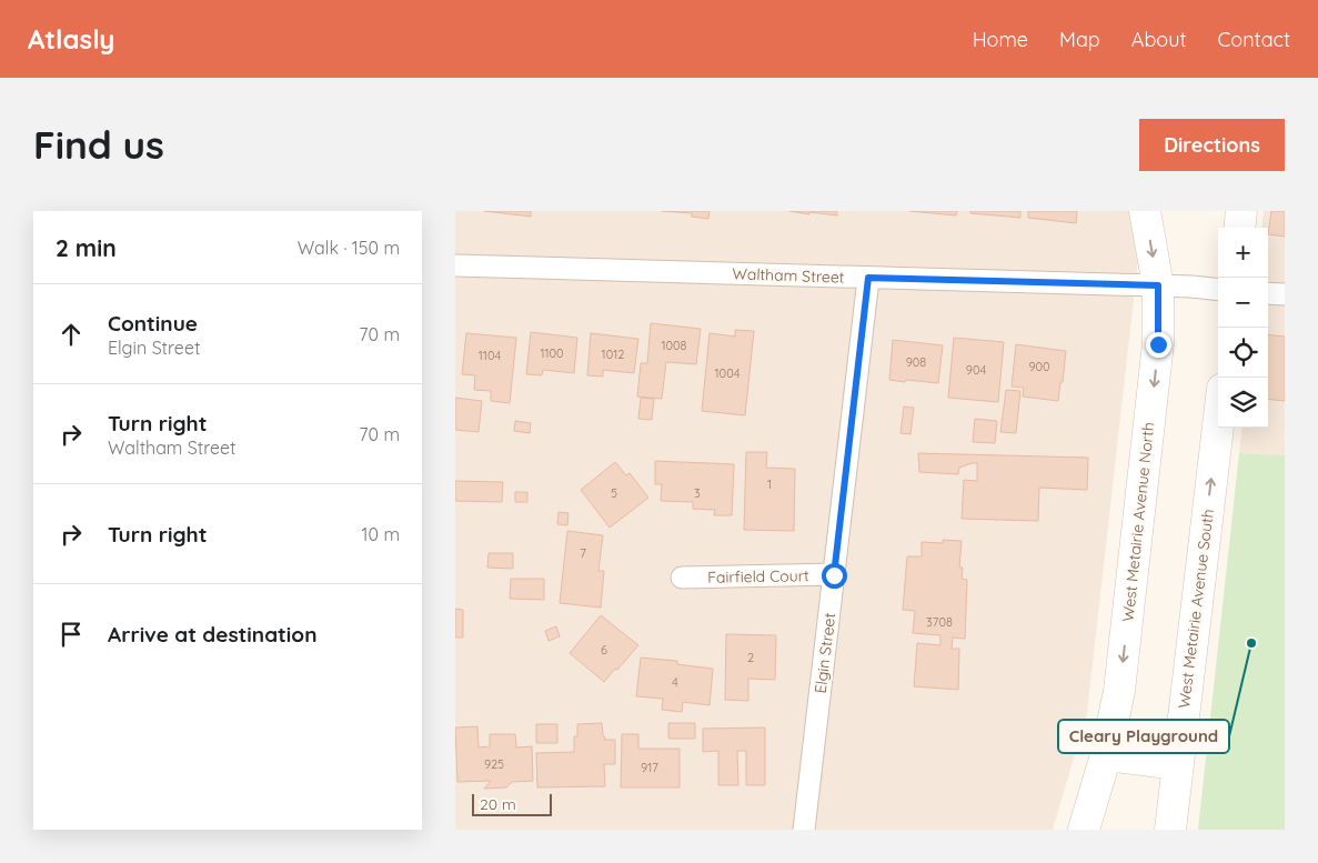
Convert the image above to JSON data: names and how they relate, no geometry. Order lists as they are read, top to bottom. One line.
{"streets":{"main road":["West Metairie Avenue North","West Metairie Avenue South"],"street":["Waltham Street","Fairfield Court","Elgin Street"]},"crossings":[["Waltham Street","West Metairie Avenue North"],["Waltham Street","Elgin Street"],["Fairfield Court","Elgin Street"]],"one_way":["West Metairie Avenue North","West Metairie Avenue South"],"places":["Cleary Playground"],"house_numbers":["1008","1100","1012","1104","908","900","904","1004","1","5","3","7","3708","6","2","4","925","917"],"scale_bar":"20 m","page":{"header":"Atlasly","nav":["Home","Map","About","Contact"],"buttons":"Directions","title":"Find us","heading":["2 min","Walk · 150 m"],"map_buttons":["+","−"],"list":[["Continue","Elgin Street","70 m"],["Turn right","Waltham Street","70 m"],["Turn right","10 m"],"Arrive at destination"],"scale":"20 m"}}
